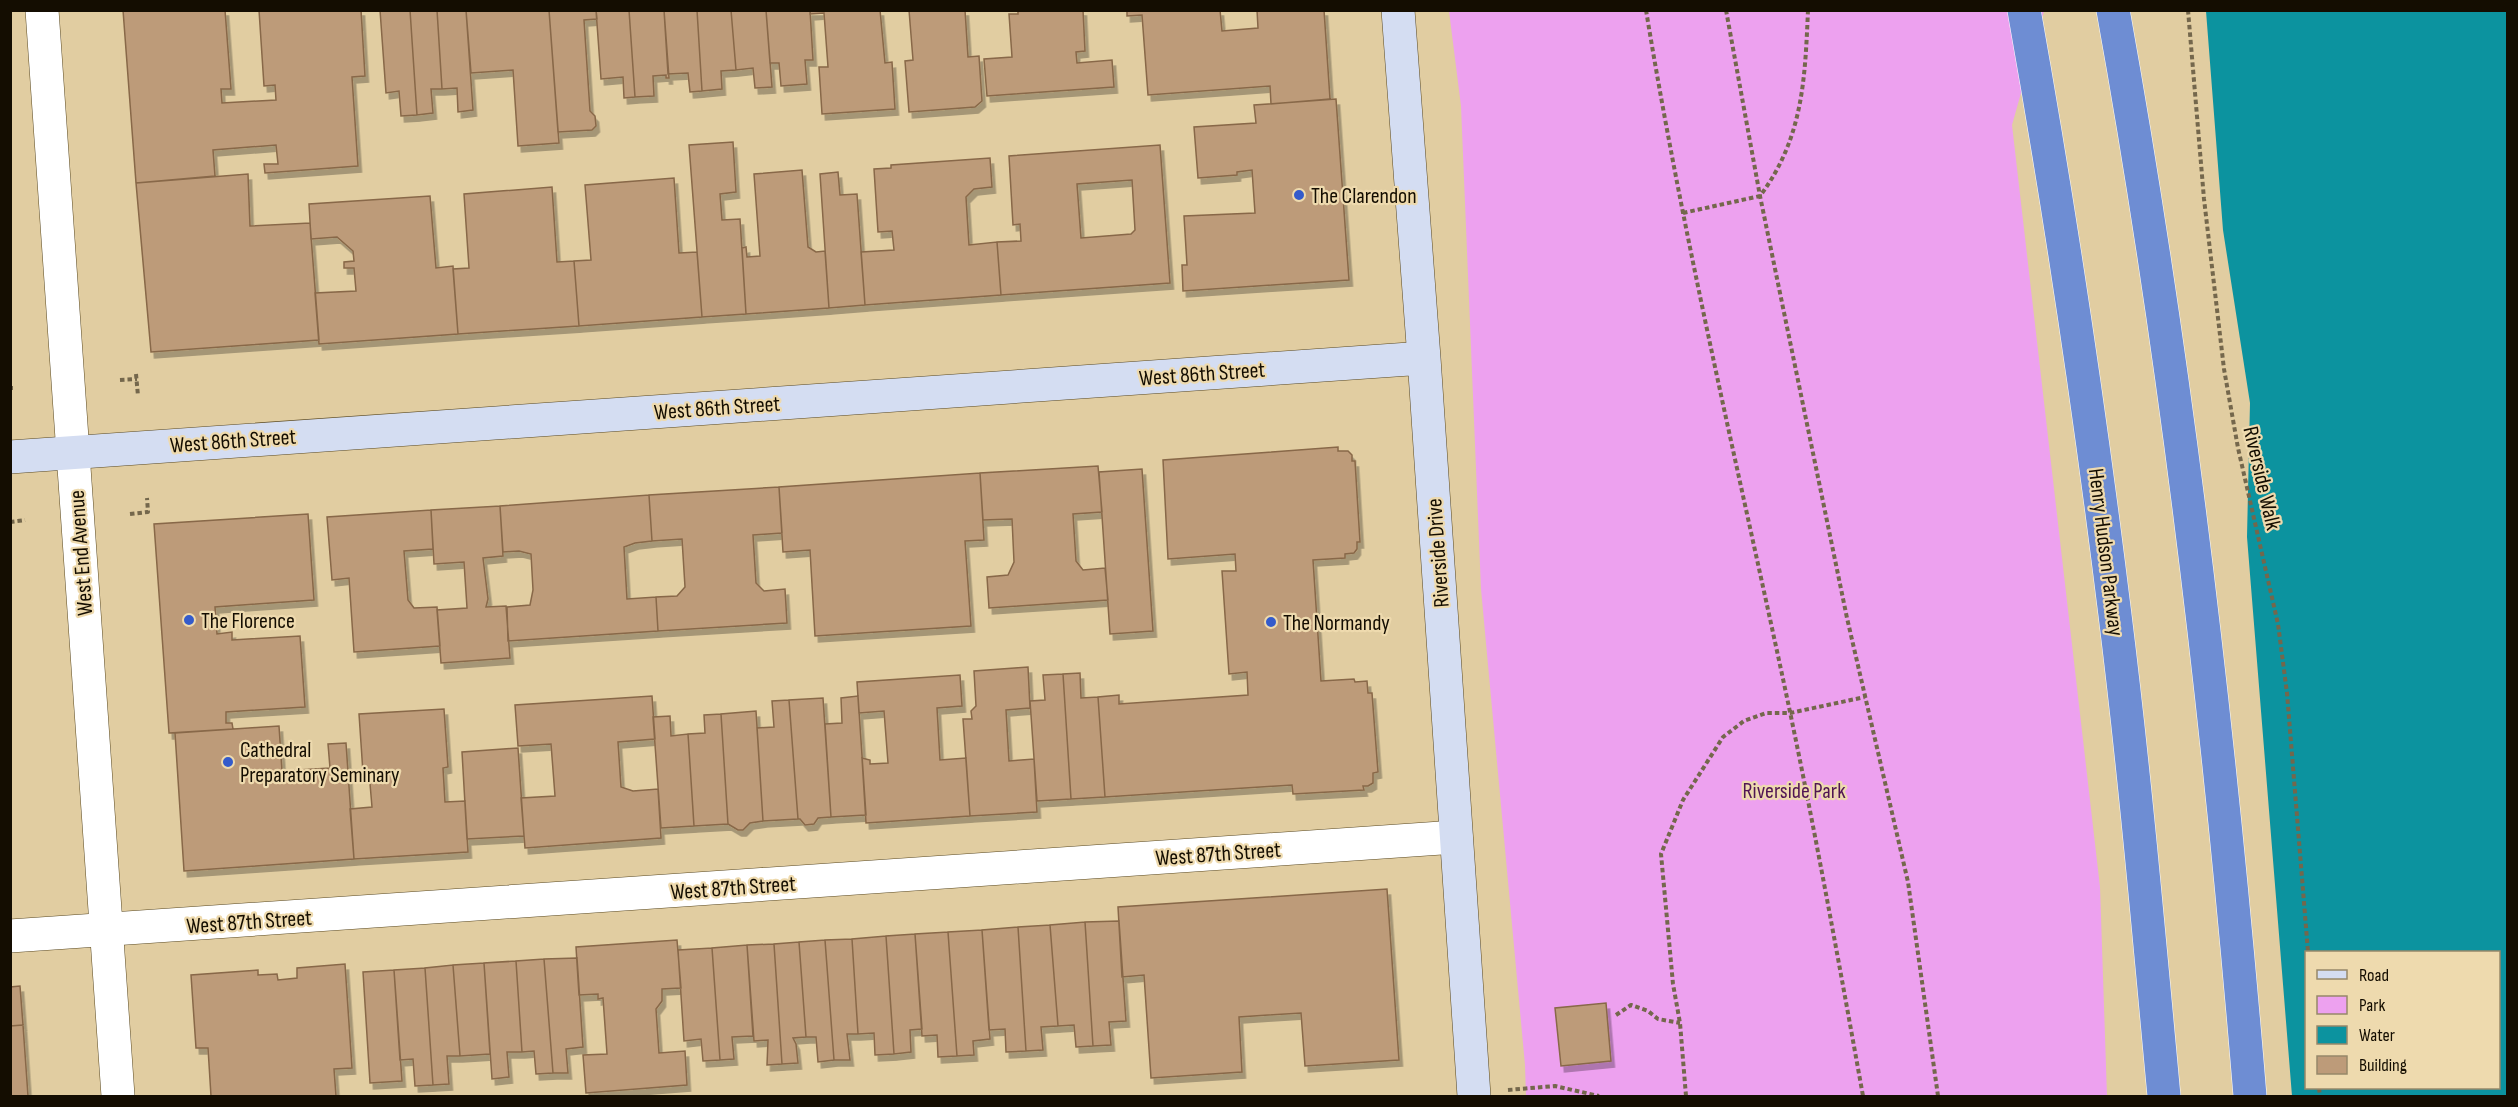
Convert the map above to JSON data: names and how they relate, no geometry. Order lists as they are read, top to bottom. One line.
{"streets":{"highway":["Henry Hudson Parkway"],"main road":["West 86th Street","Riverside Drive"],"street":["West End Avenue","West 87th Street"],"path":["Riverside Walk"]},"crossings":[["West 86th Street","West End Avenue"],["West 86th Street","Riverside Drive"],["West End Avenue","West 87th Street"],["Riverside Drive","West 87th Street"]],"parks":["Riverside Park"],"places":["The Clarendon","The Florence","The Normandy","Cathedral Preparatory Seminary"],"legend":["Road","Park","Water","Building"]}
